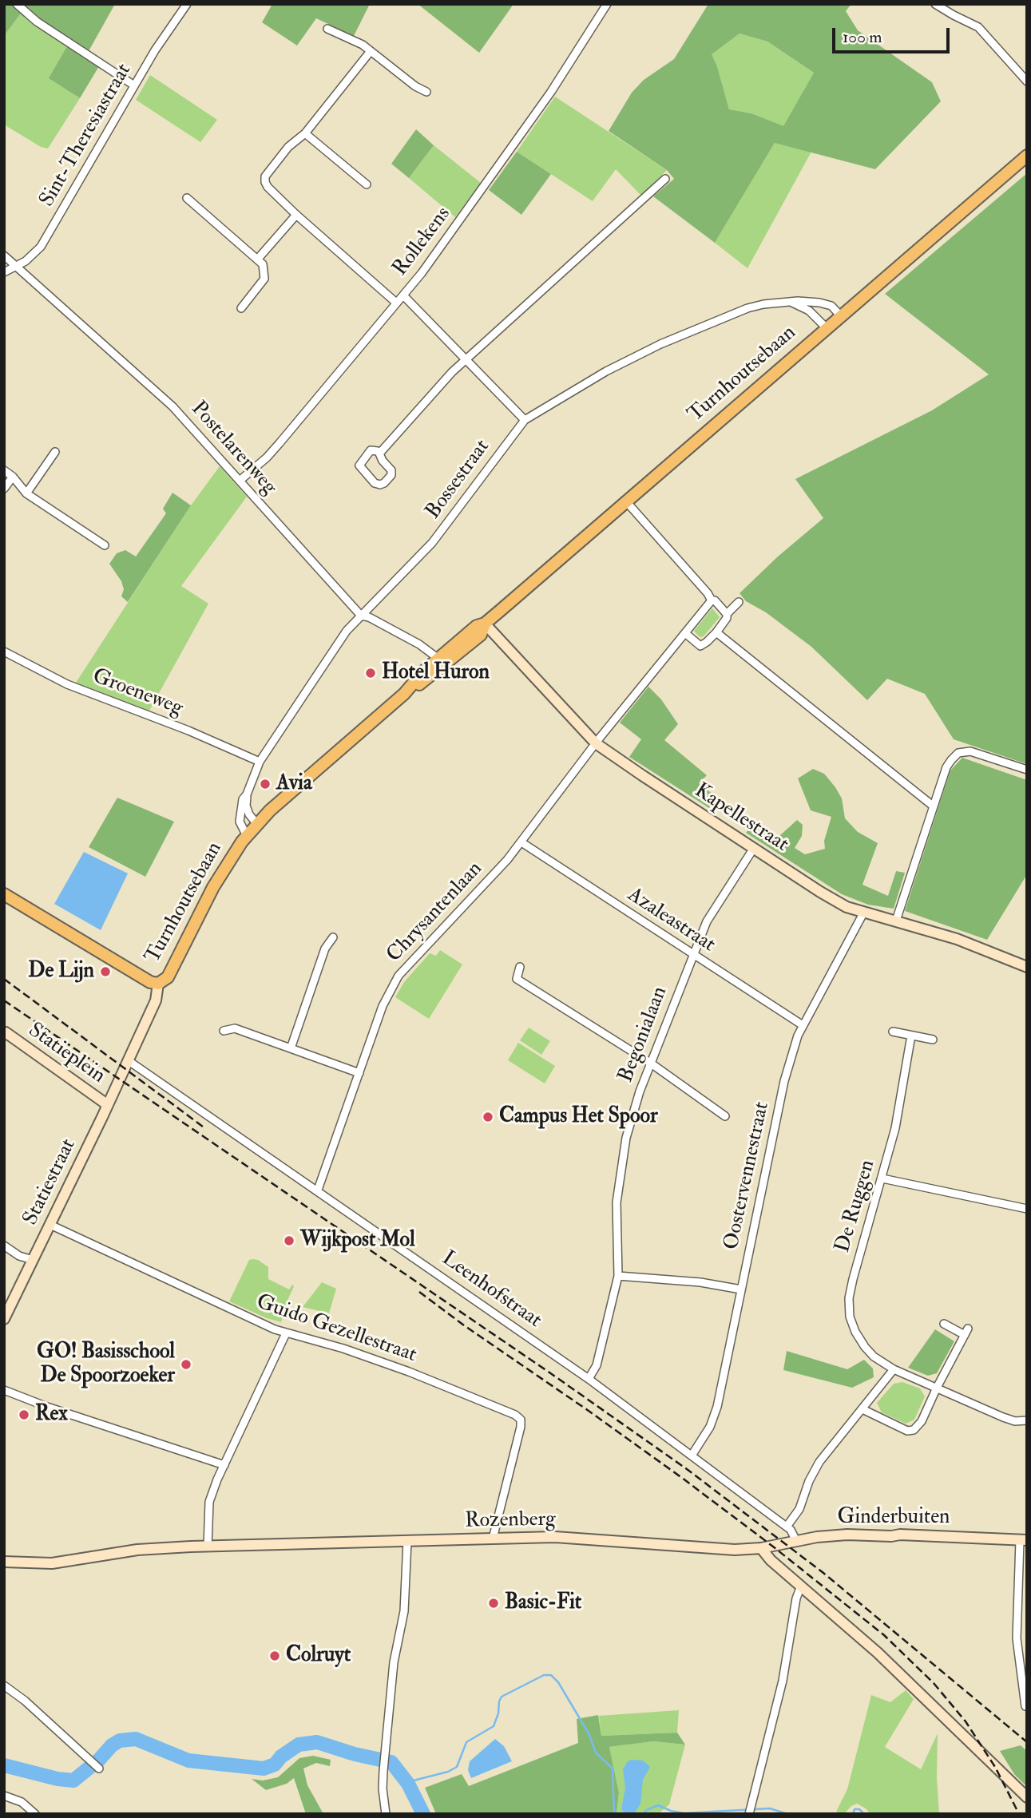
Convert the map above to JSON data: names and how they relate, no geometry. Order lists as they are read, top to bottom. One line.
{"streets":{"main road":["Turnhoutsebaan"],"street":["Sint-Theresiastraat","Rollekens","Postelarenweg","Bossestraat","Groeneweg","Kapellestraat","Chrysantenlaan","Azaleastraat","Begonialaan","Statieplein","Oostervennestraat","Statiestraat","De Ruggen","Leenhofstraat","Guido Gezellestraat","Ginderbuiten","Rozenberg"]},"crossings":[["Sint-Theresiastraat","Postelarenweg"],["Rollekens","Postelarenweg"],["Turnhoutsebaan","Postelarenweg"],["Turnhoutsebaan","Bossestraat"],["Turnhoutsebaan","Kapellestraat"],["Turnhoutsebaan","Statiestraat"],["Turnhoutsebaan","Leenhofstraat"],["Postelarenweg","Bossestraat"],["Bossestraat","Groeneweg"],["Kapellestraat","Chrysantenlaan"],["Kapellestraat","Begonialaan"],["Kapellestraat","Oostervennestraat"],["Chrysantenlaan","Azaleastraat"],["Chrysantenlaan","Leenhofstraat"],["Azaleastraat","Begonialaan"],["Azaleastraat","Oostervennestraat"],["Begonialaan","Leenhofstraat"],["Statieplein","Statiestraat"],["Oostervennestraat","Leenhofstraat"],["Statiestraat","Leenhofstraat"],["Statiestraat","Guido Gezellestraat"],["Leenhofstraat","Ginderbuiten"],["Guido Gezellestraat","Rozenberg"],["Ginderbuiten","Rozenberg"]],"places":["Hotel Huron","Avia","De Lijn","Campus Het Spoor","Wijkpost Mol","GO! Basisschool De Spoorzoeker","Rex","Basic-Fit","Colruyt"],"scale_bar":"100 m"}
